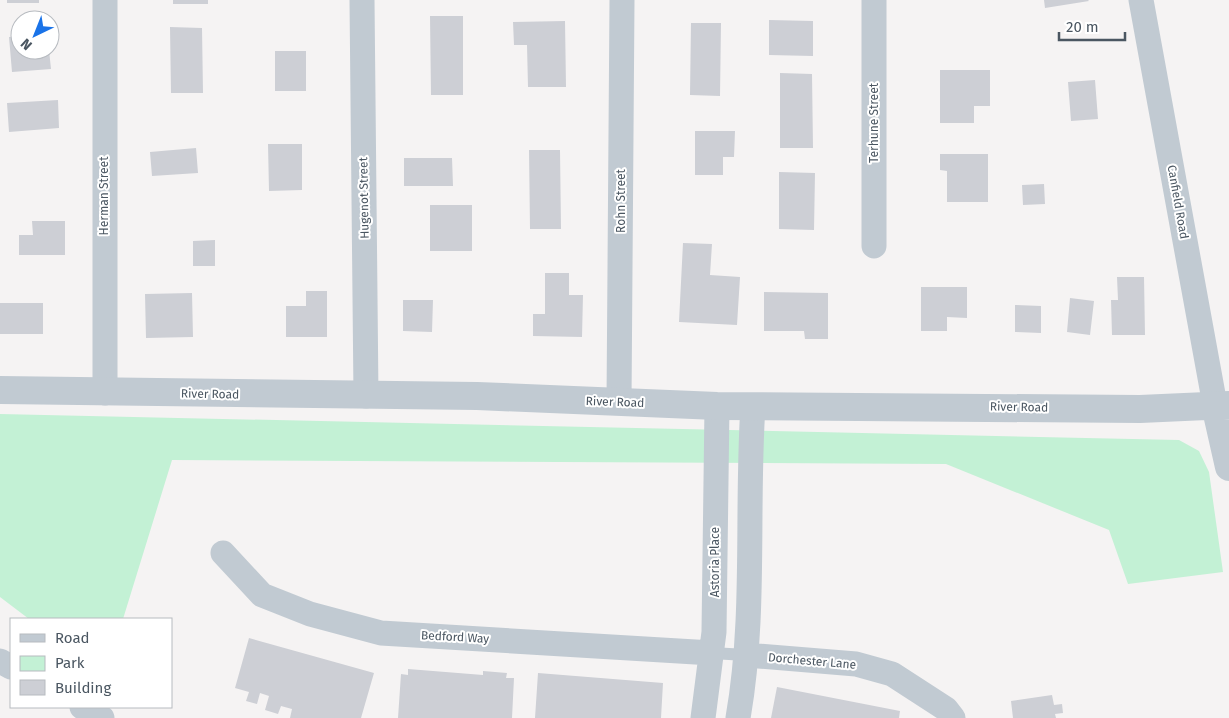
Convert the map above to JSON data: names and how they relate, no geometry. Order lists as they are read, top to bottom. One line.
{"streets":{"street":["Terhune Street","Herman Street","Hugenot Street","Rohn Street","Canfield Road","River Road","Astoria Place","Bedford Way","Dorchester Lane"]},"crossings":[["Herman Street","River Road"],["Hugenot Street","River Road"],["Rohn Street","River Road"],["Canfield Road","River Road"],["River Road","Astoria Place"],["Astoria Place","Bedford Way"]],"legend":["Road","Park","Building"],"scale_bar":"20 m","north":"bottom left"}
